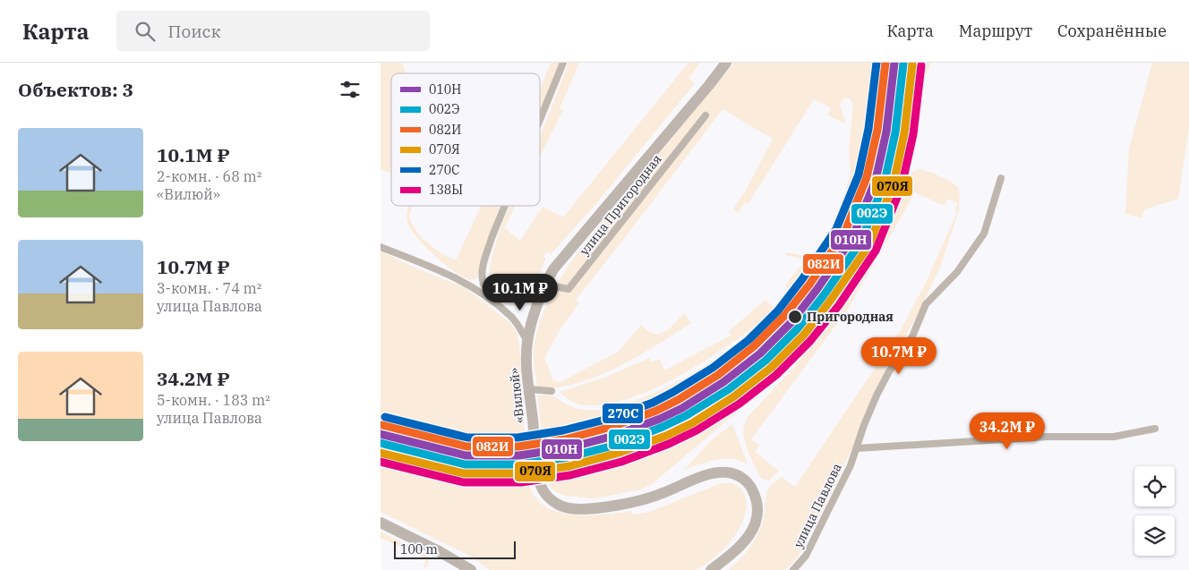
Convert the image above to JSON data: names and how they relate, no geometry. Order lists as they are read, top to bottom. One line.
{"streets":{"highway":["«Вилюй»"],"street":["улица Пригородная","улица Павлова"]},"crossings":[["улица Пригородная","«Вилюй»"]],"places":["Пригородная"],"lines":["transit line 010Н","transit line 082И","transit line 270С","transit line 002Э","transit line 070Я","transit line 138Ы"],"legend":["010Н","002Э","082И","070Я","270С","138Ы"],"scale_bar":"100 m","page":{"header":"Карта","search":"Поиск","nav":["Карта","Маршрут","Сохранённые"],"heading":"Объектов: 3","list":[{"name":"10.1M ₽","note":"2-комн. · 68 m² · «Вилюй»"},{"name":"10.7M ₽","note":"3-комн. · 74 m² · улица Павлова"},{"name":"34.2M ₽","note":"5-комн. · 183 m² · улица Павлова"}],"price":["10.1M ₽","10.7M ₽","34.2M ₽"],"scale":"100 m"}}
